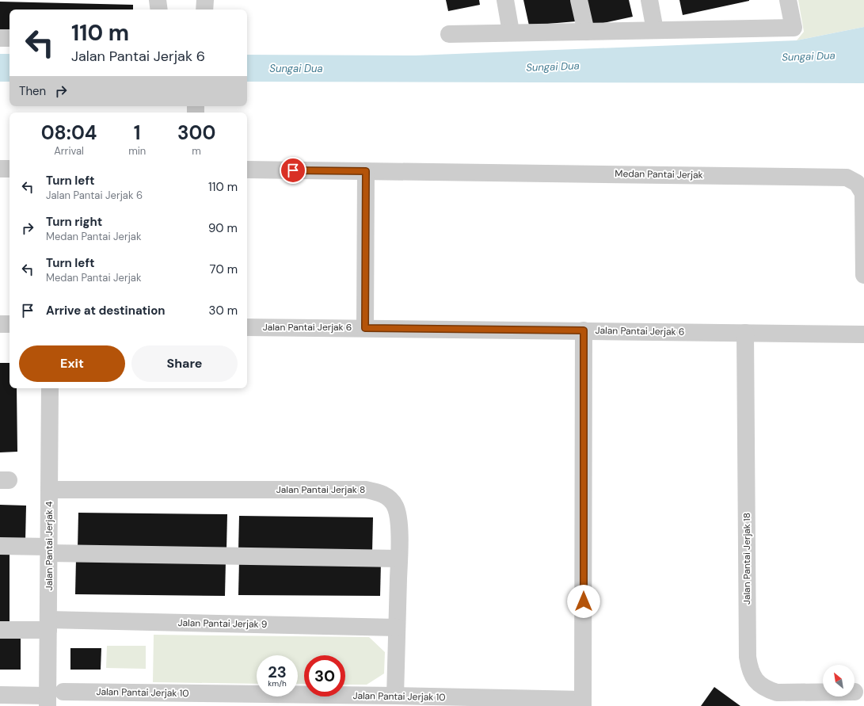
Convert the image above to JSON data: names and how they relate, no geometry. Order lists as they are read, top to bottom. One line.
{"streets":{"street":["Medan Pantai Jerjak","Jalan Pantai Jerjak 6","Jalan Pantai Jerjak 8","Jalan Pantai Jerjak 4","Jalan Pantai Jerjak 18","Jalan Pantai Jerjak 9","Jalan Pantai Jerjak 10"]},"crossings":[["Jalan Pantai Jerjak 6","Jalan Pantai Jerjak 18"],["Jalan Pantai Jerjak 8","Jalan Pantai Jerjak 4"],["Jalan Pantai Jerjak 8","Jalan Pantai Jerjak 9"],["Jalan Pantai Jerjak 8","Jalan Pantai Jerjak 10"],["Jalan Pantai Jerjak 4","Jalan Pantai Jerjak 9"],["Jalan Pantai Jerjak 4","Jalan Pantai Jerjak 10"]],"water":["Sungai Dua"],"north":"top left","page":{"turn":["110 m","Jalan Pantai Jerjak 6"],"then":"Then","eta":["08:04","Arrival","1","min","300","m"],"list":[{"name":"Turn left","note":"Jalan Pantai Jerjak 6","value":"110 m"},{"name":"Turn right","note":"Medan Pantai Jerjak","value":"90 m"},{"name":"Turn left","note":"Medan Pantai Jerjak","value":"70 m"},{"name":"Arrive at destination","value":"30 m"}],"buttons":["Exit","Share"],"speed":"23 km/h","limit":"30"}}
